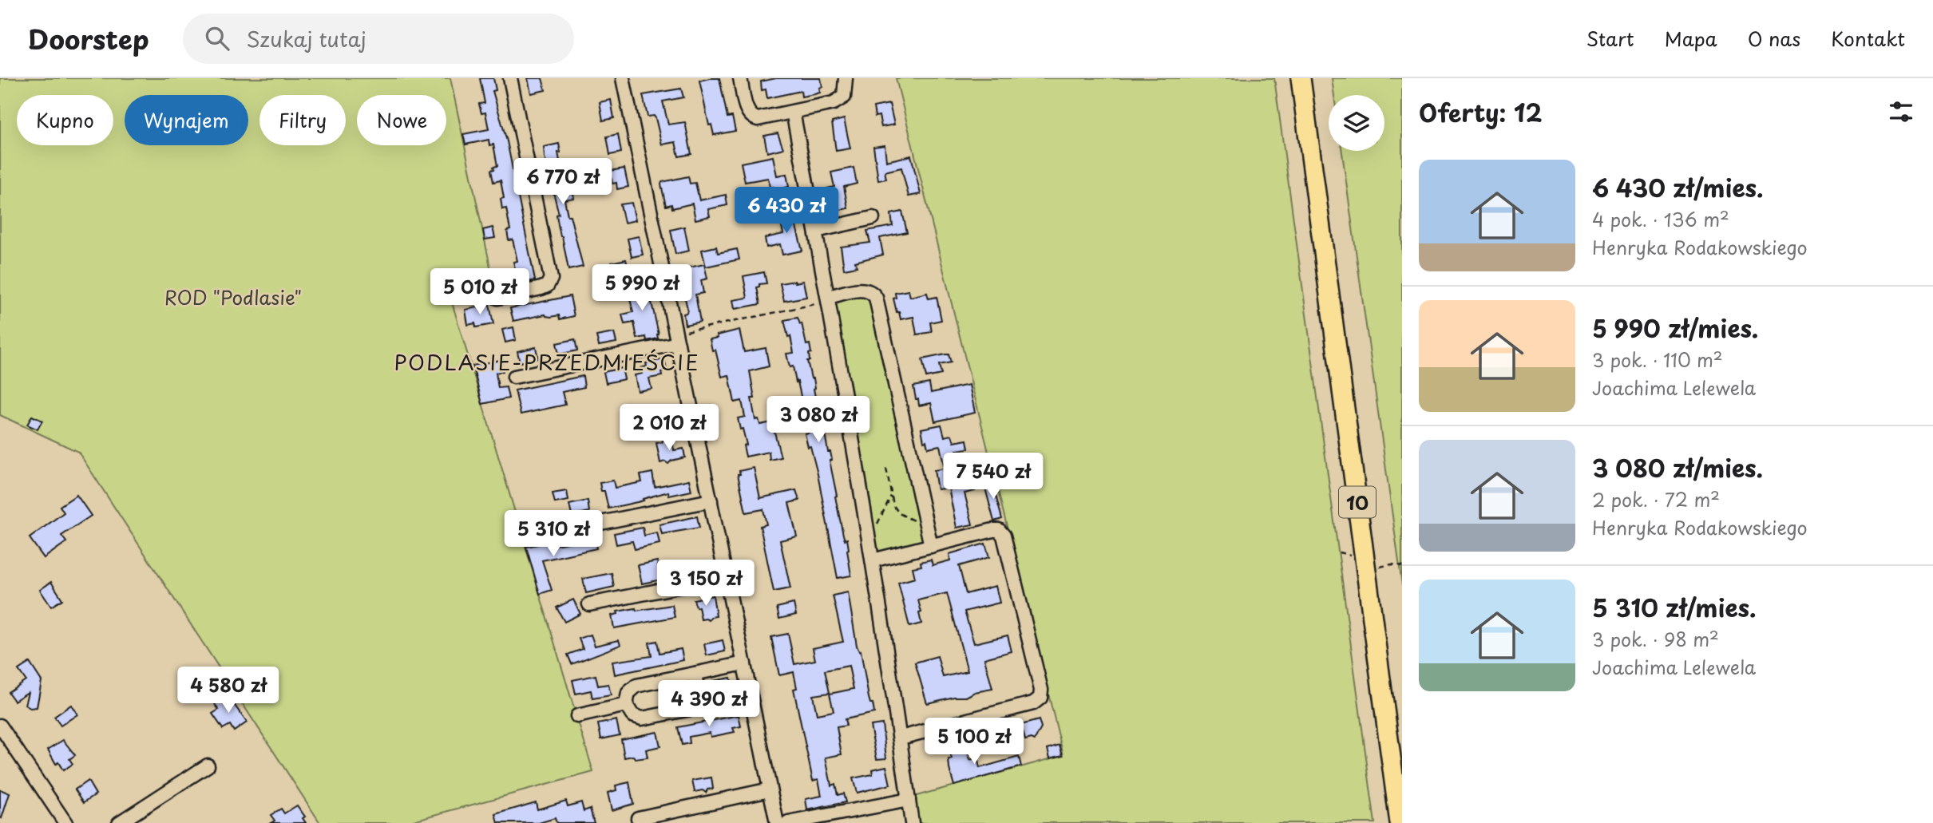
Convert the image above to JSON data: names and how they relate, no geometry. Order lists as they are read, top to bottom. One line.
{"streets":{"highway":["10"]},"districts":["PODLASIE-PRZEDMIEŚCIE"],"parks":["ROD \"Podlasie\""],"page":{"header":"Doorstep","search":"Szukaj tutaj","nav":["Start","Mapa","O nas","Kontakt"],"heading":"Oferty: 12","chip":["Kupno","Wynajem","Filtry","Nowe"],"list":[{"name":"6 430 zł/mies.","note":"4 pok. · 136 m² · Henryka Rodakowskiego"},{"name":"5 990 zł/mies.","note":"3 pok. · 110 m² · Joachima Lelewela"},{"name":"3 080 zł/mies.","note":"2 pok. · 72 m² · Henryka Rodakowskiego"},{"name":"5 310 zł/mies.","note":"3 pok. · 98 m² · Joachima Lelewela"}],"price":["6 770 zł","6 430 zł","5 990 zł","5 010 zł","3 080 zł","2 010 zł","7 540 zł","5 310 zł","3 150 zł","4 580 zł","4 390 zł","5 100 zł"]}}
